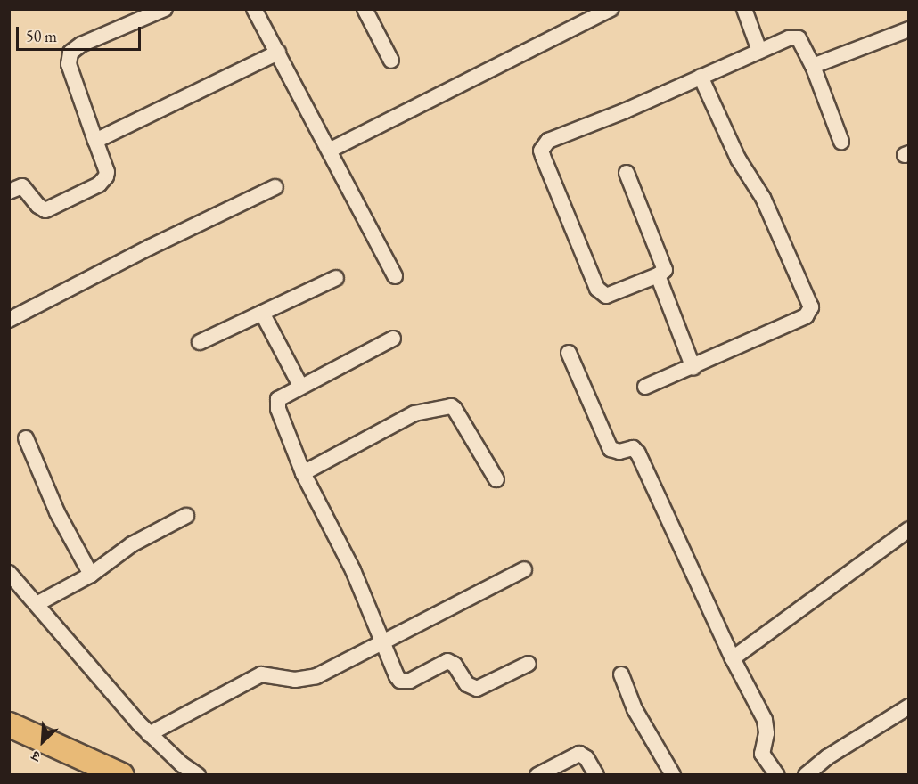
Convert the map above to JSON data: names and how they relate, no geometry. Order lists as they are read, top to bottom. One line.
{"scale_bar":"50 m","north":"bottom left"}
